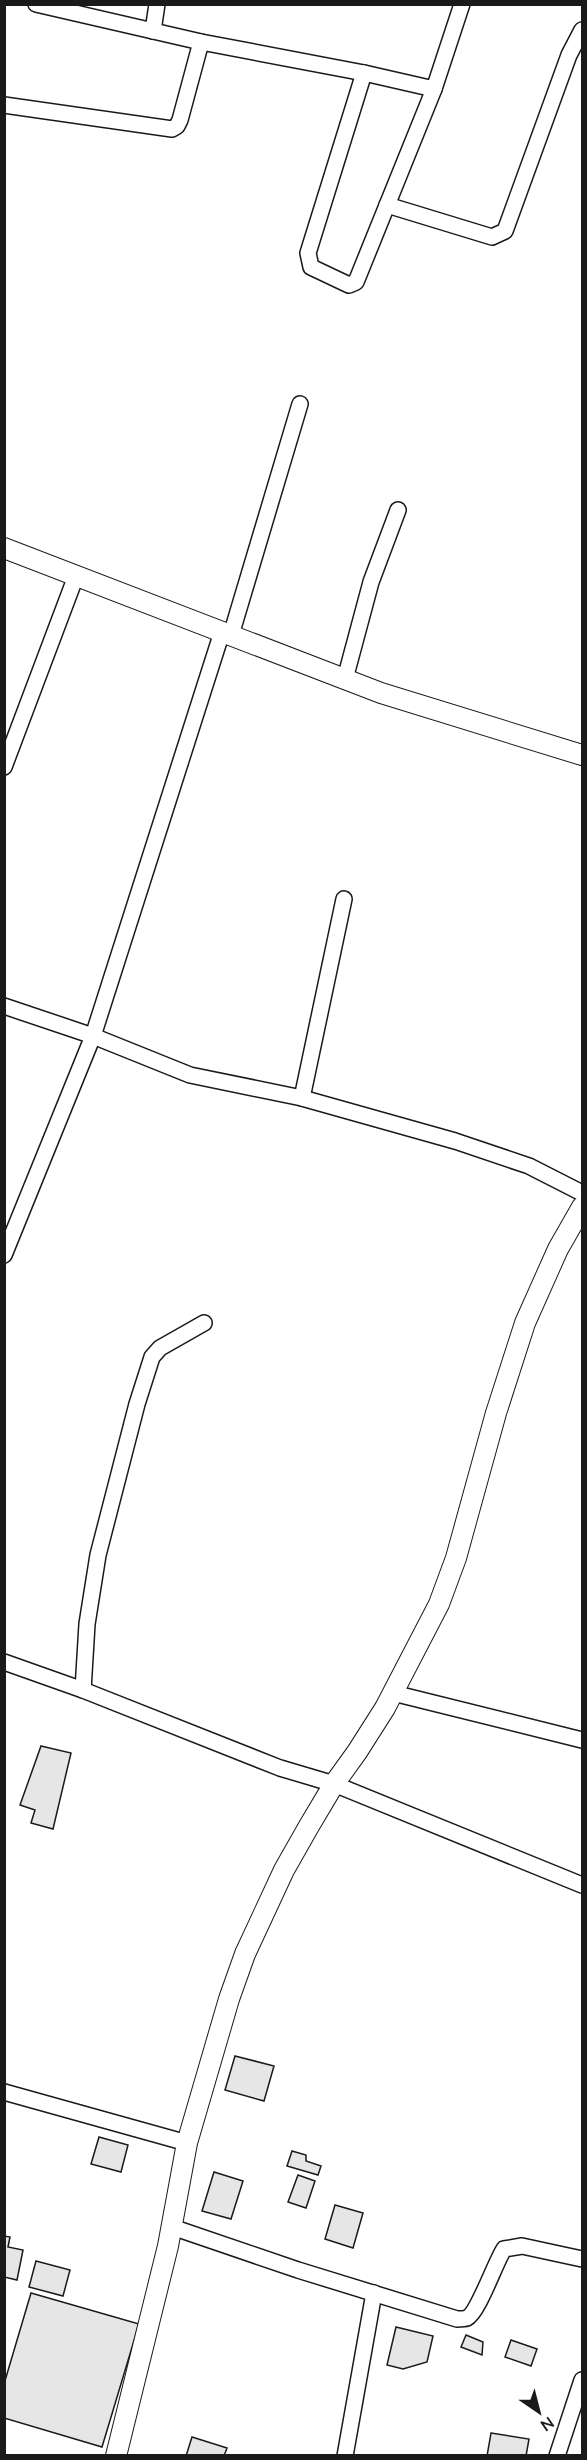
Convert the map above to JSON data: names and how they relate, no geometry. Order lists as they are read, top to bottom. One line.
{"north":"bottom right"}
